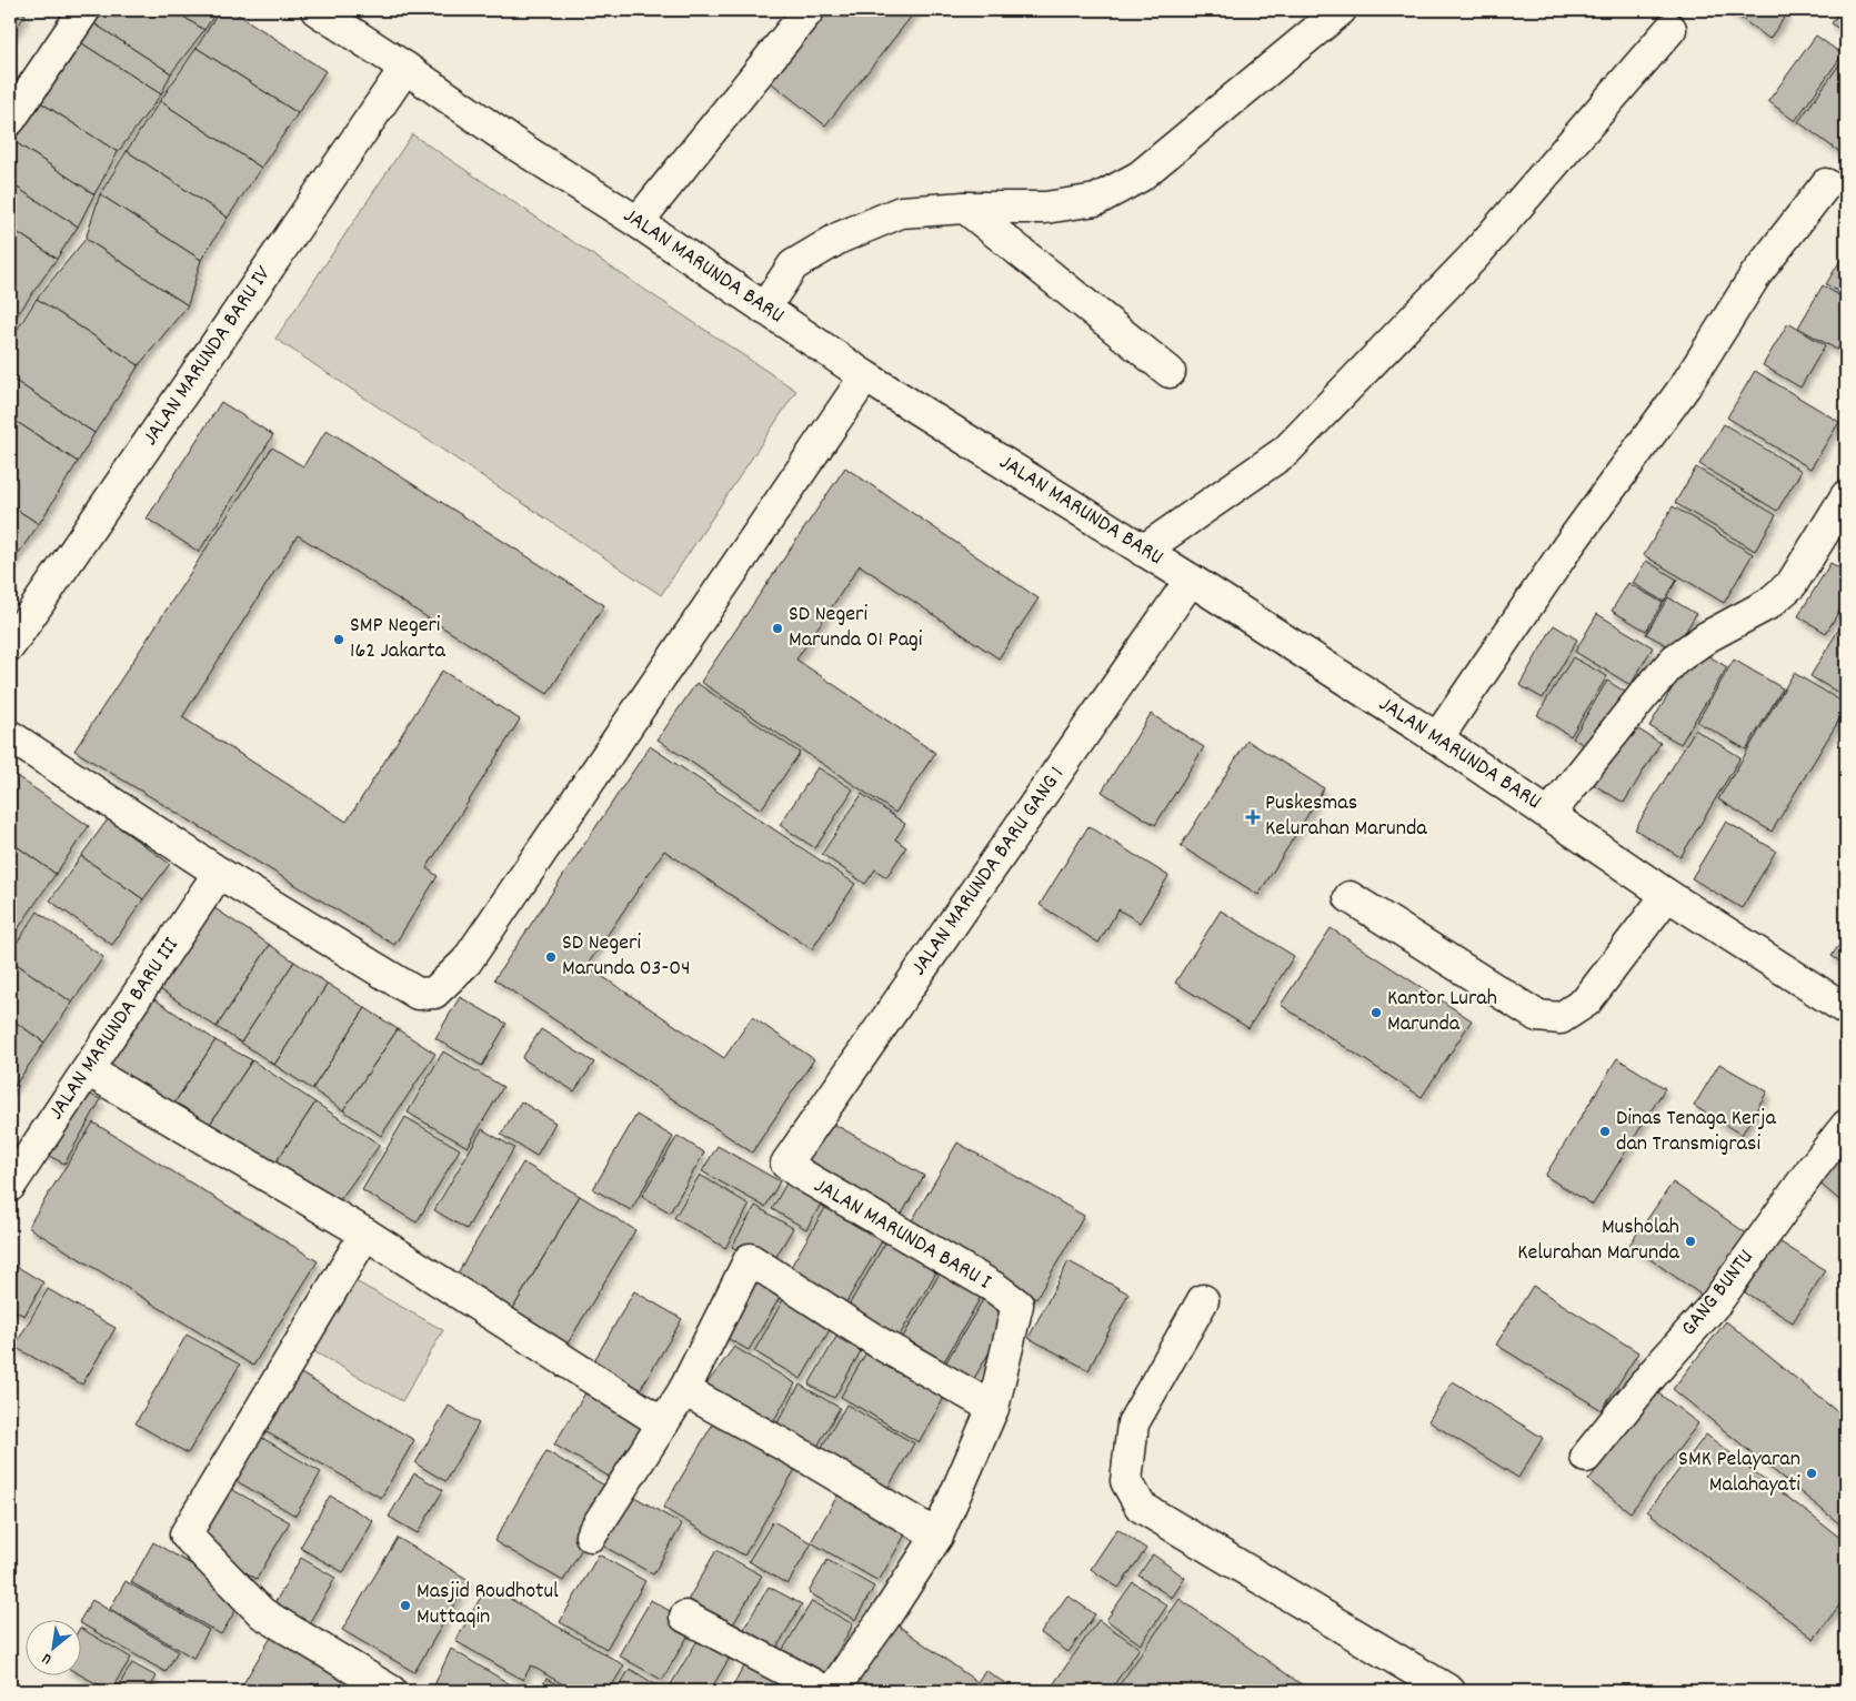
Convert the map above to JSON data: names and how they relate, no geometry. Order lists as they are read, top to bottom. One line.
{"streets":{"street":["JALAN MARUNDA BARU","JALAN MARUNDA BARU IV","JALAN MARUNDA BARU GANG 1","JALAN MARUNDA BARU III","JALAN MARUNDA BARU I","GANG BUNTU"]},"crossings":[["JALAN MARUNDA BARU","JALAN MARUNDA BARU IV"],["JALAN MARUNDA BARU","JALAN MARUNDA BARU GANG 1"],["JALAN MARUNDA BARU GANG 1","JALAN MARUNDA BARU I"]],"places":{"other":["SD Negeri Marunda 01 Pagi","SMP Negeri 162 Jakarta","SD Negeri Marunda 03-04","Kantor Lurah Marunda","Dinas Tenaga Kerja dan Transmigrasi","Musholah Kelurahan Marunda","SMK Pelayaran Malahayati","Masjid Roudhotul Muttaqin"],"health":["Puskesmas Kelurahan Marunda"]},"north":"bottom left"}
